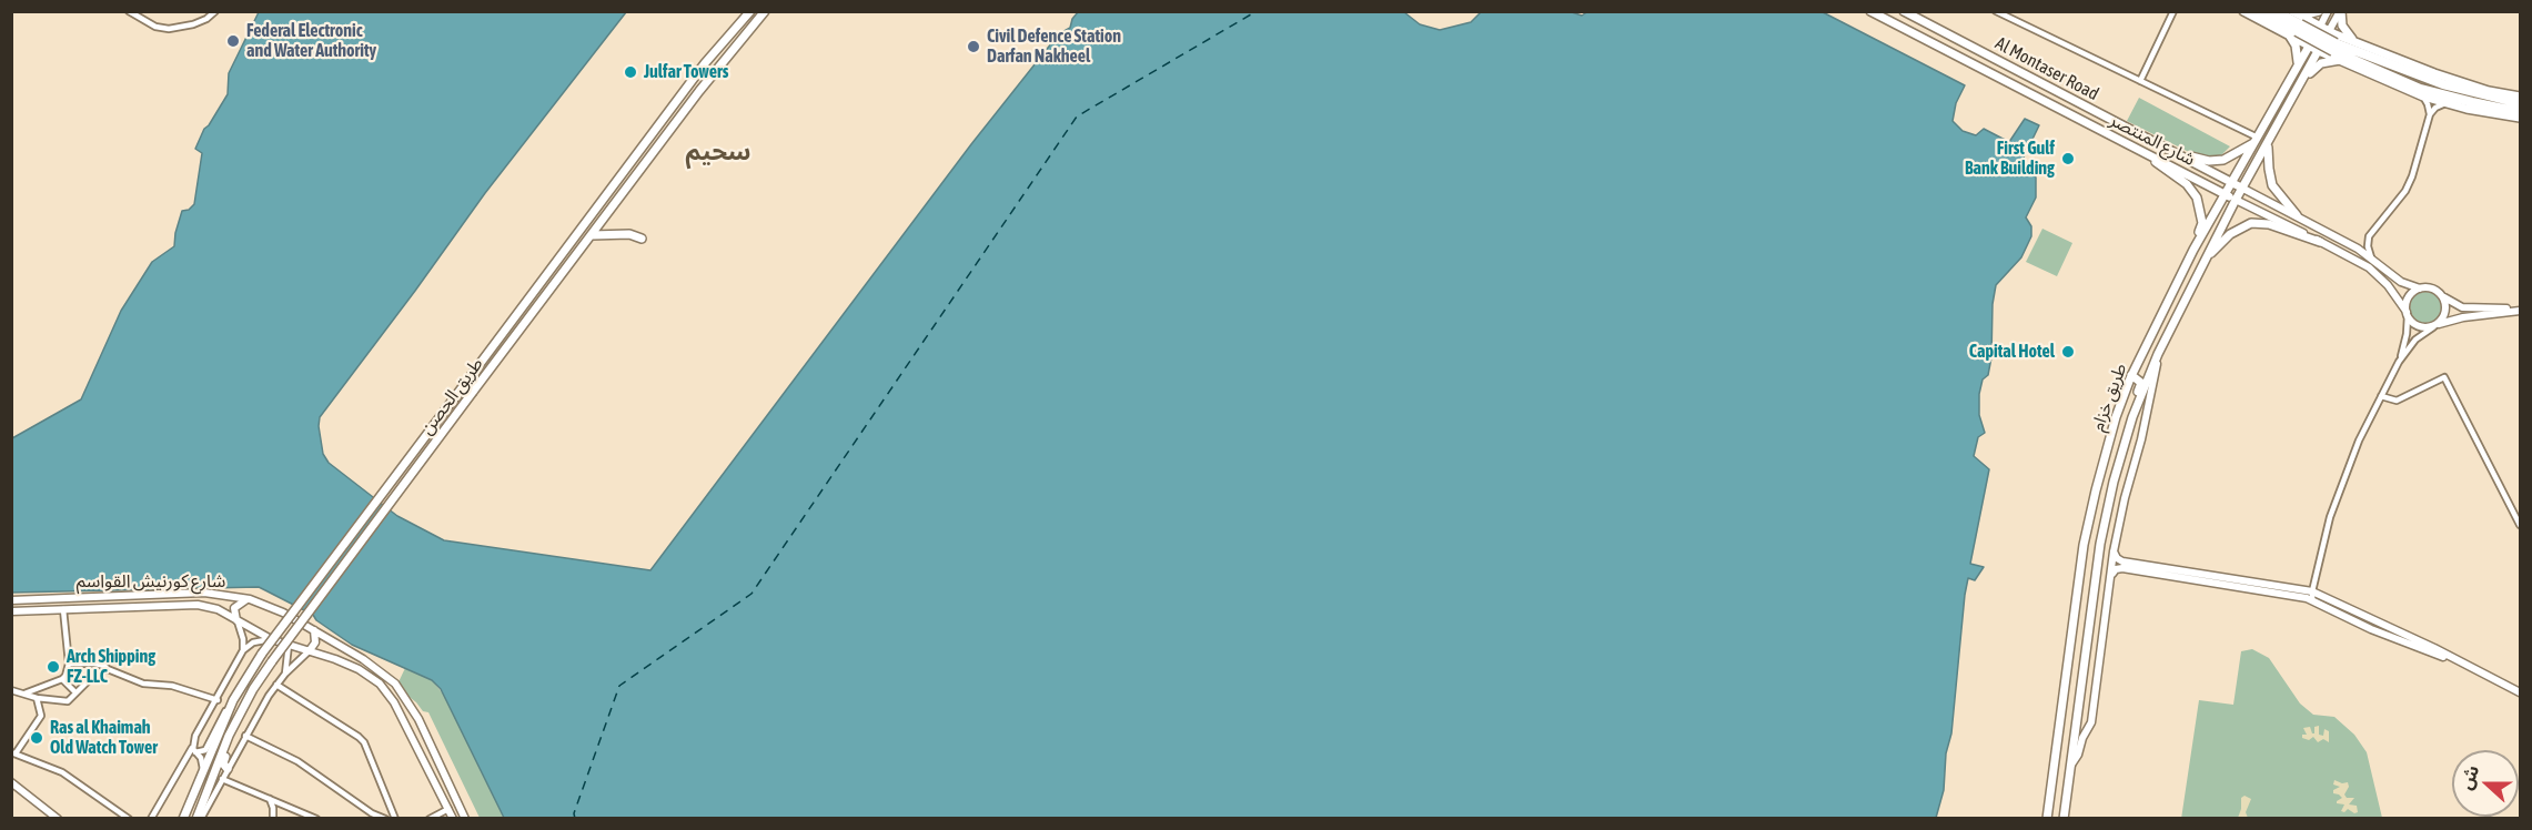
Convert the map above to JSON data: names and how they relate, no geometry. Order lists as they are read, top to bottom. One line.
{"streets":{"main road":["Al Montaser Road","شارع المنتصر","طريق الحصن","طريق خزام"],"street":["شارع كورنيش القواسم"]},"crossings":[["Al Montaser Road","شارع المنتصر"],["شارع المنتصر","طريق خزام"]],"districts":["سحيم"],"places":["Federal Electronic and Water Authority","Civil Defence Station Darfan Nakheel","Julfar Towers","First Gulf Bank Building","Capital Hotel","Arch Shipping FZ-LLC","Ras al Khaimah Old Watch Tower"],"north":"left"}
